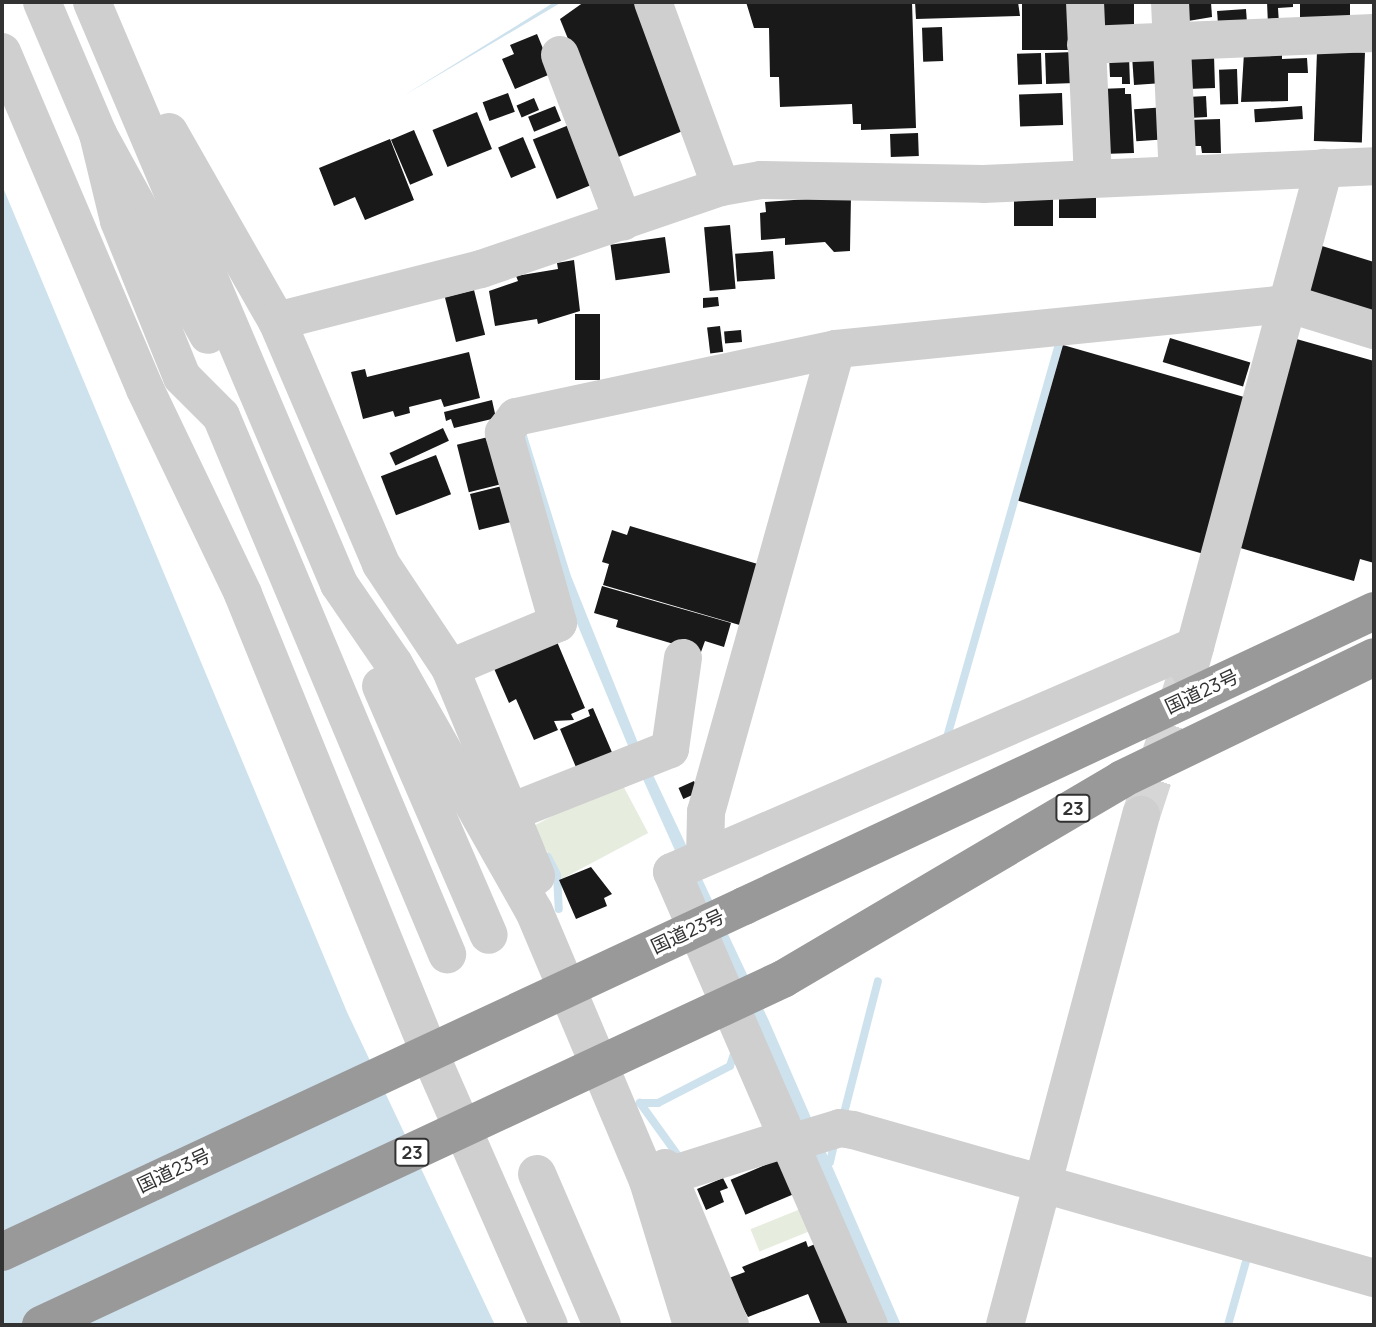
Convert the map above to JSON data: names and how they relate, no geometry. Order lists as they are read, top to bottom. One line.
{"streets":{"highway":["国道23号","23"]}}
